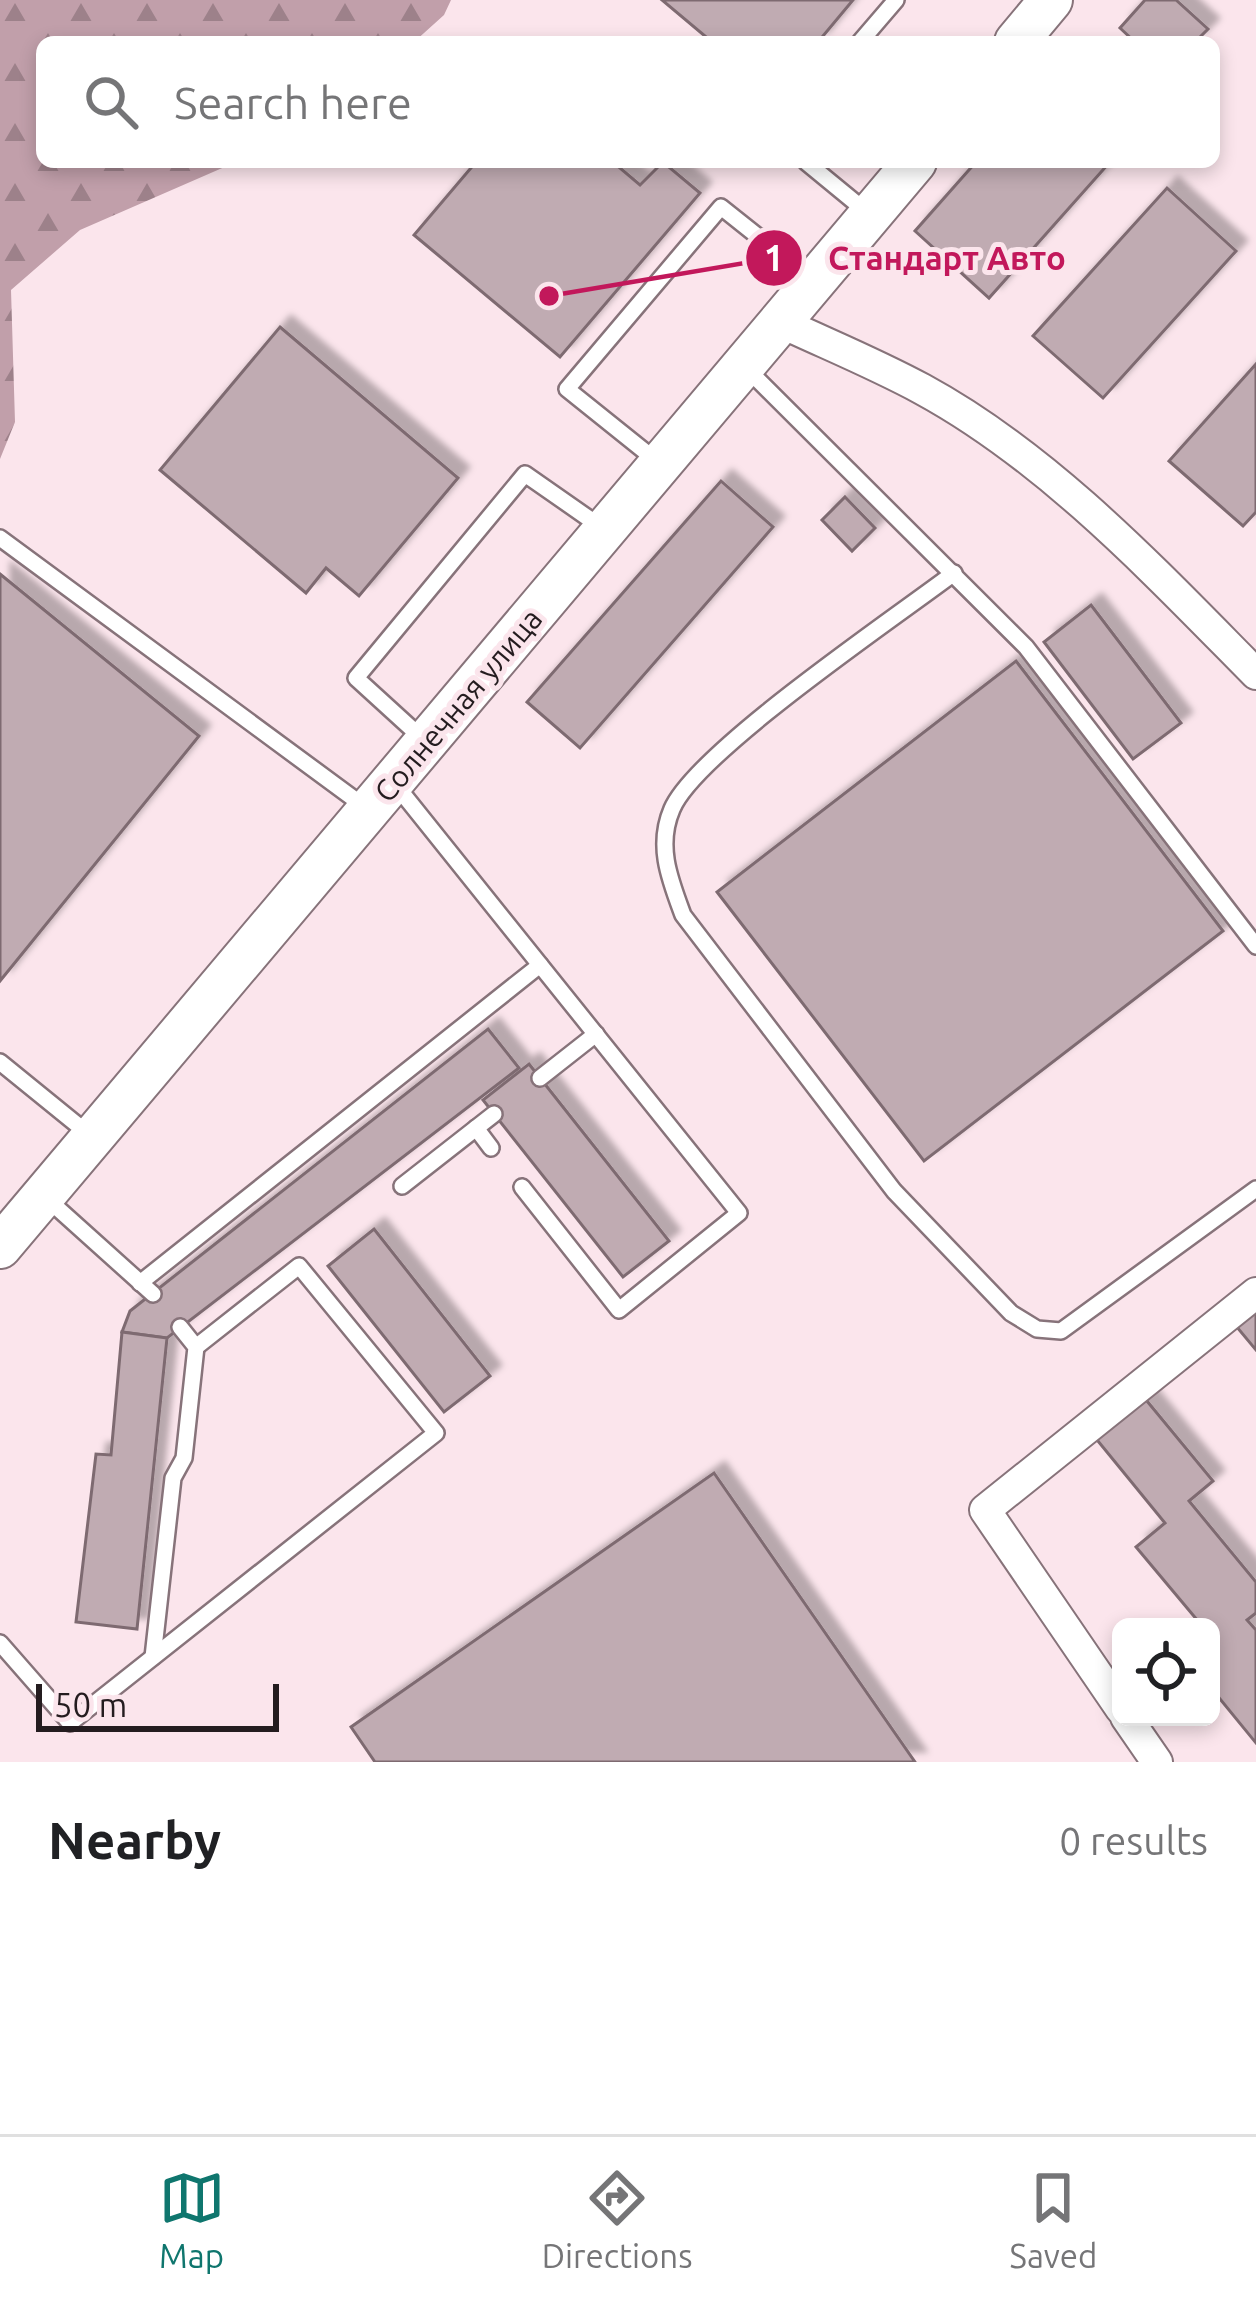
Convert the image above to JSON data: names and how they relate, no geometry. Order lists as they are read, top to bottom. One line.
{"streets":{"main road":["Солнечная улица"]},"places":["Стандарт Авто"],"scale_bar":"50 m","page":{"search":"Search here","scale":"50 m","heading":["Nearby","0 results"],"nav":["Map","Directions","Saved"]}}
